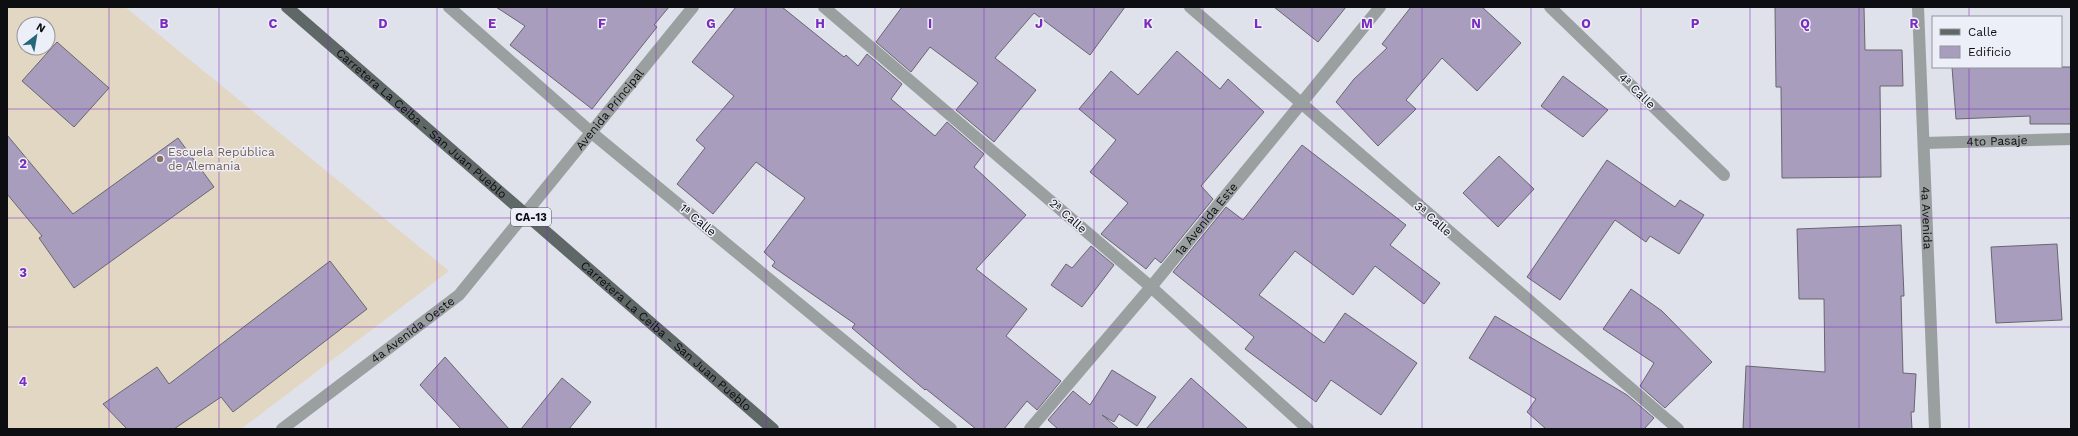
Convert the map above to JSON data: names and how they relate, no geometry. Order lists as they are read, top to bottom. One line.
{"streets":{"main road":["Carretera La Ceiba - San Juan Pueblo","CA-13"],"street":["4ª Calle","Avenida Principal","4to Pasaje","2ª Calle","4a Avenida","1a Avenida Este","3ª Calle","1ª Calle","4a Avenida Oeste"]},"crossings":[["Avenida Principal","Carretera La Ceiba - San Juan Pueblo"],["Avenida Principal","1ª Calle"],["Avenida Principal","4a Avenida Oeste"],["Carretera La Ceiba - San Juan Pueblo","4a Avenida Oeste"],["4to Pasaje","4a Avenida"],["2ª Calle","1a Avenida Este"],["1a Avenida Este","3ª Calle"]],"places":["Escuela República de Alemania"],"legend":["Calle","Edificio"],"north":"top right","grid":{"columns":["B","C","D","E","F","G","H","I","J","K","L","M","N","O","P","Q","R"],"rows":["2","3","4"]}}
